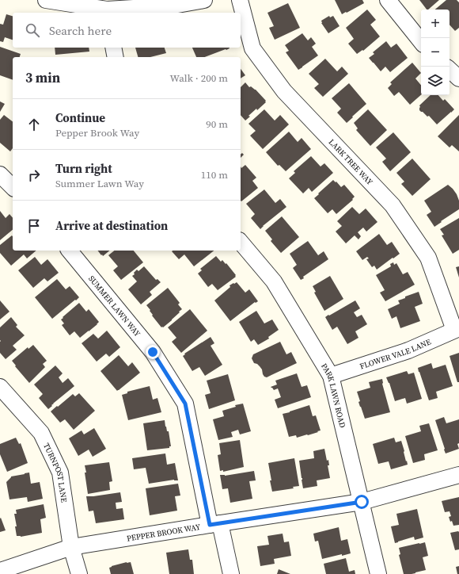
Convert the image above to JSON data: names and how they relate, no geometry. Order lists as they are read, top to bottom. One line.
{"streets":{"street":["LARK TREE WAY","SUMMER LAWN WAY","FLOWER VALE LANE","PARK LAWN ROAD","TURNPOST LANE","PEPPER BROOK WAY"]},"crossings":[["LARK TREE WAY","FLOWER VALE LANE"],["SUMMER LAWN WAY","PEPPER BROOK WAY"],["FLOWER VALE LANE","PARK LAWN ROAD"],["PARK LAWN ROAD","PEPPER BROOK WAY"],["TURNPOST LANE","PEPPER BROOK WAY"]],"page":{"map_buttons":["+","−"],"search":"Search here","heading":["3 min","Walk · 200 m"],"list":[["Continue","Pepper Brook Way","90 m"],["Turn right","Summer Lawn Way","110 m"],"Arrive at destination"]}}
